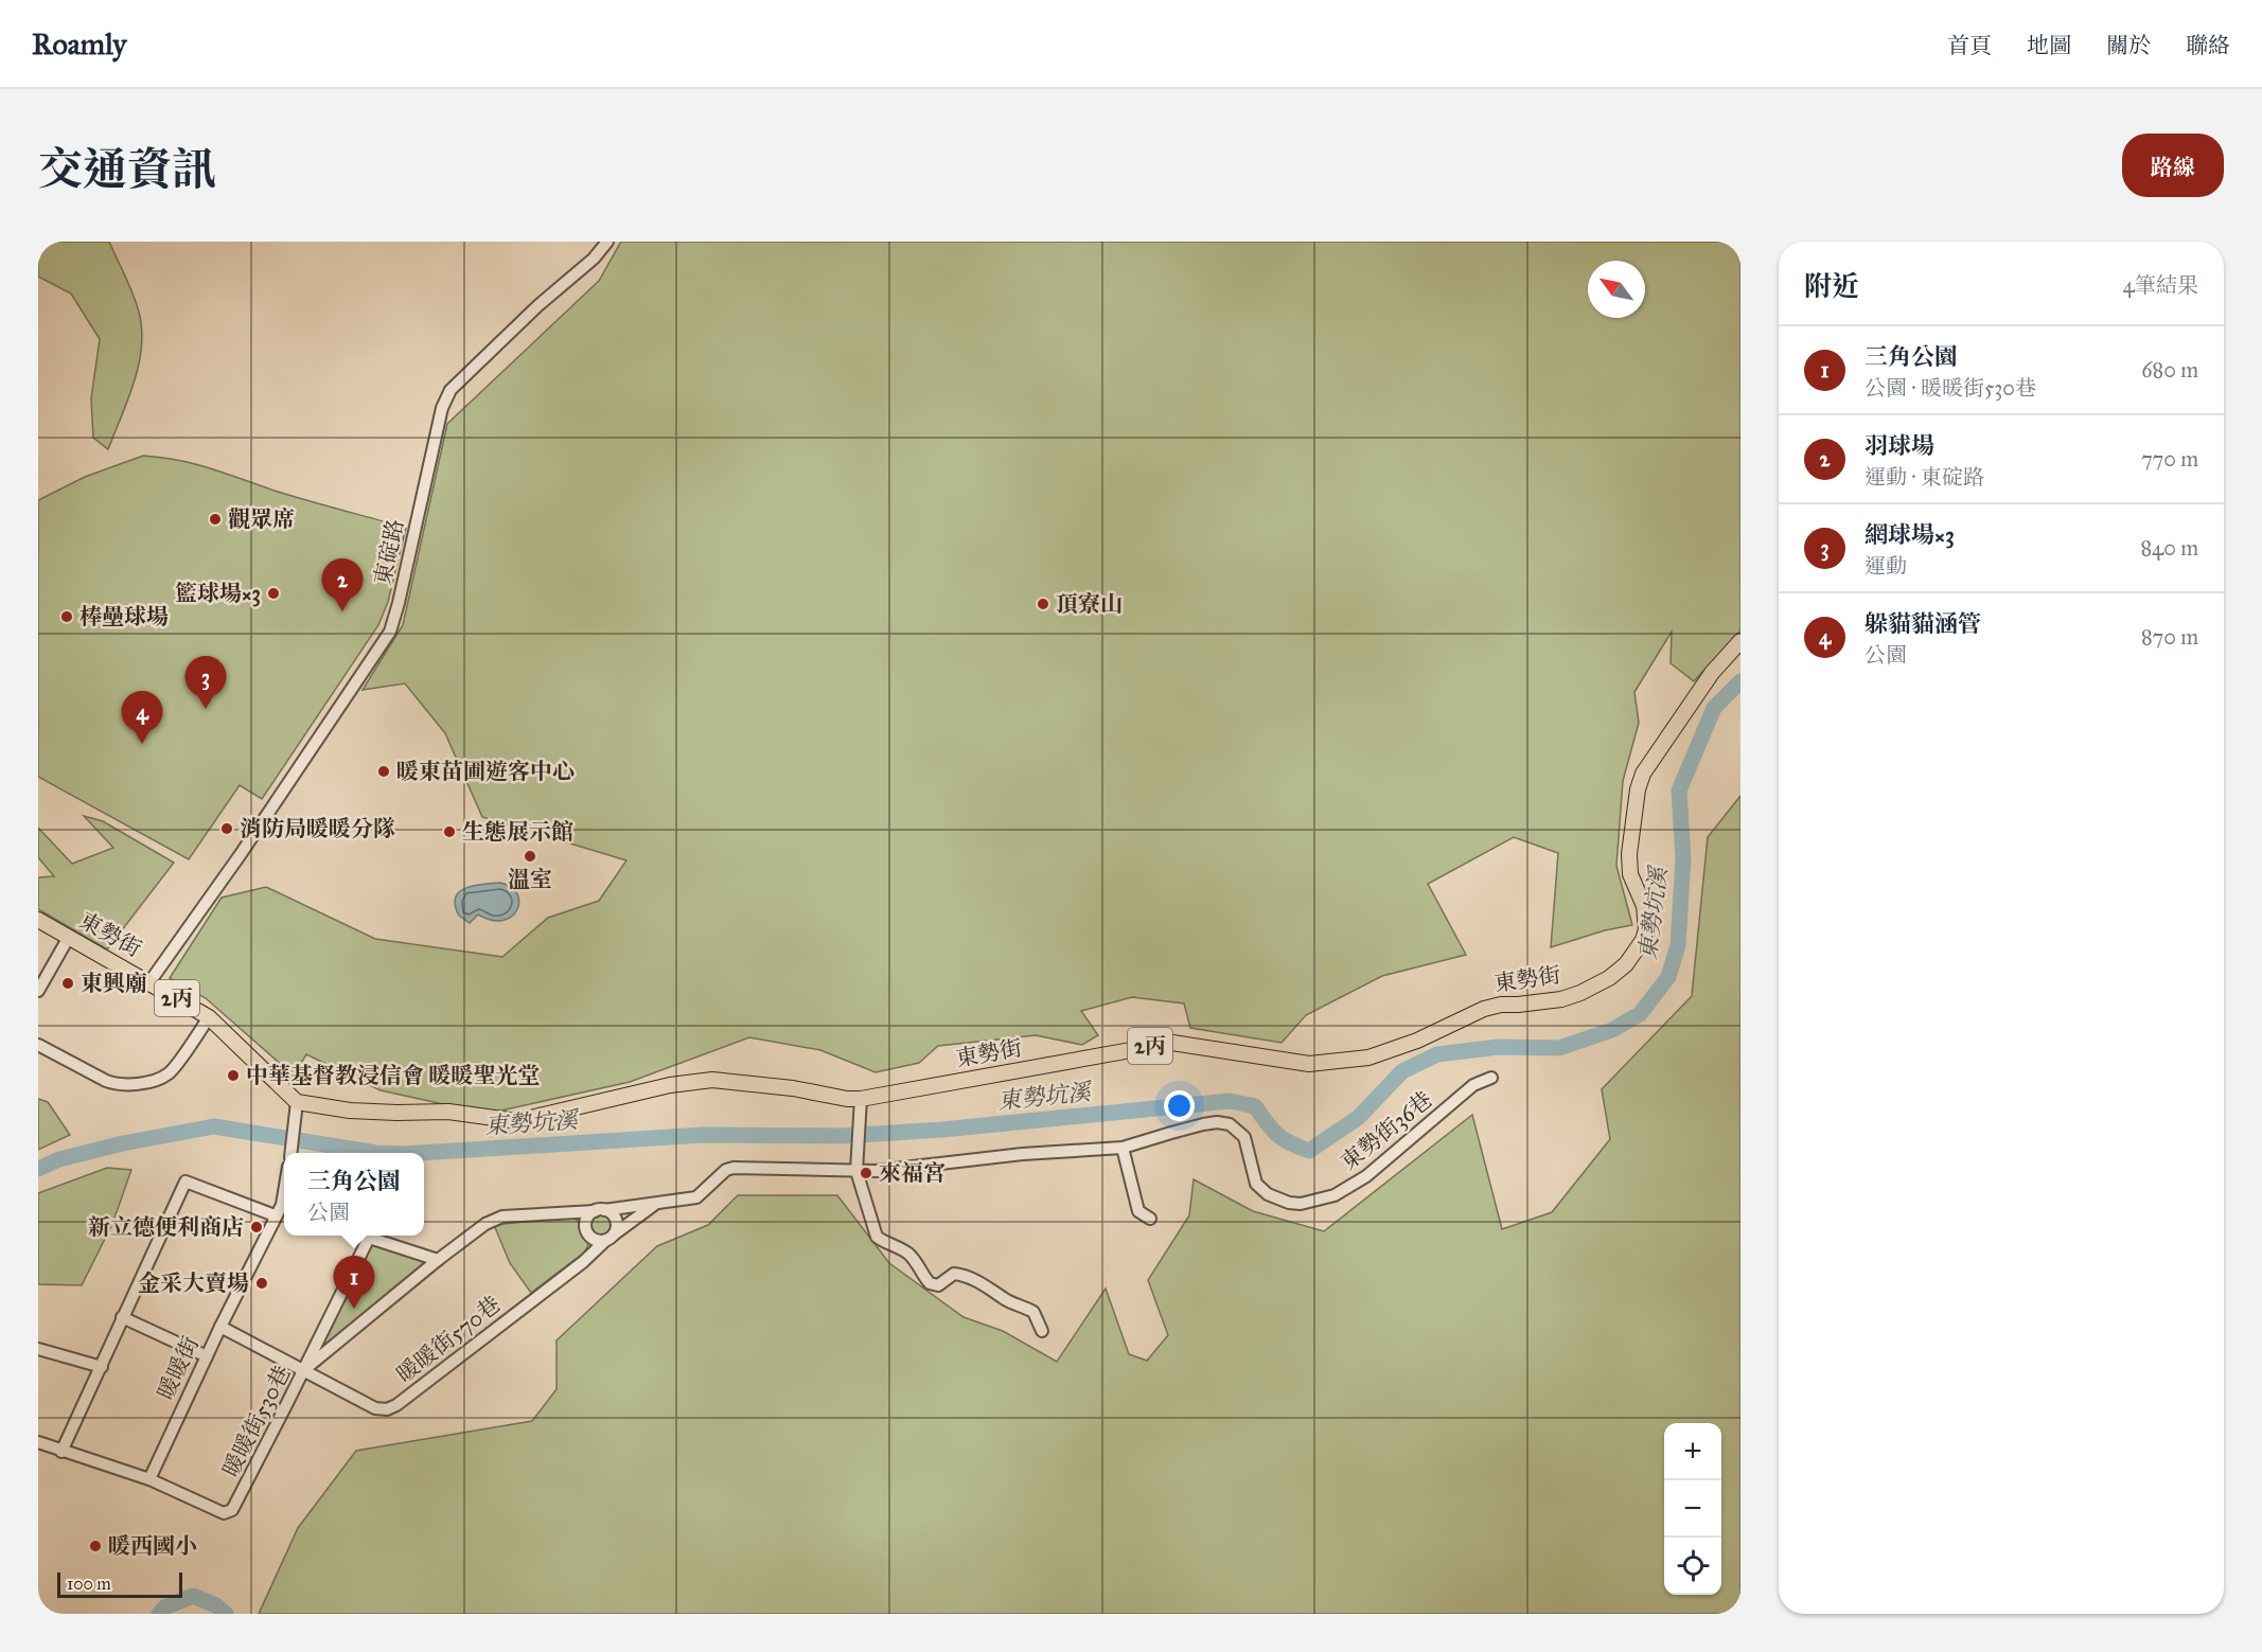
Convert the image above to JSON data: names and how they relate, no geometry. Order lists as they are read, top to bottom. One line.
{"streets":{"main road":["東勢街","2丙"],"street":["東碇路","東勢街36巷","暖暖街570巷","暖暖街","暖暖街530巷"]},"crossings":[["東碇路","東勢街"],["暖暖街570巷","暖暖街"],["暖暖街570巷","暖暖街530巷"],["暖暖街","暖暖街530巷"]],"water":["東勢坑溪"],"places":["觀眾席","籃球場×3","頂寮山","棒壘球場","暖東苗圃遊客中心","消防局暖暖分隊","生態展示館","溫室","東興廟","中華基督教浸信會 暖暖聖光堂","來福宮","新立德便利商店","金采大賣場","暖西國小"],"scale_bar":"100 m","north":"top left","page":{"header":"Roamly","nav":["首頁","地圖","關於","聯絡"],"title":"交通資訊","buttons":"路線","heading":["附近","4筆結果"],"list":[{"mark":"1","name":"三角公園","note":"公園 · 暖暖街530巷","value":"680 m"},{"mark":"2","name":"羽球場","note":"運動 · 東碇路","value":"770 m"},{"mark":"3","name":"網球場×3","note":"運動","value":"840 m"},{"mark":"4","name":"躲貓貓涵管","note":"公園","value":"870 m"}],"pins":["2","3","4","1"],"popup":["三角公園","公園"],"map_buttons":["+","−"],"scale":"100 m"}}
